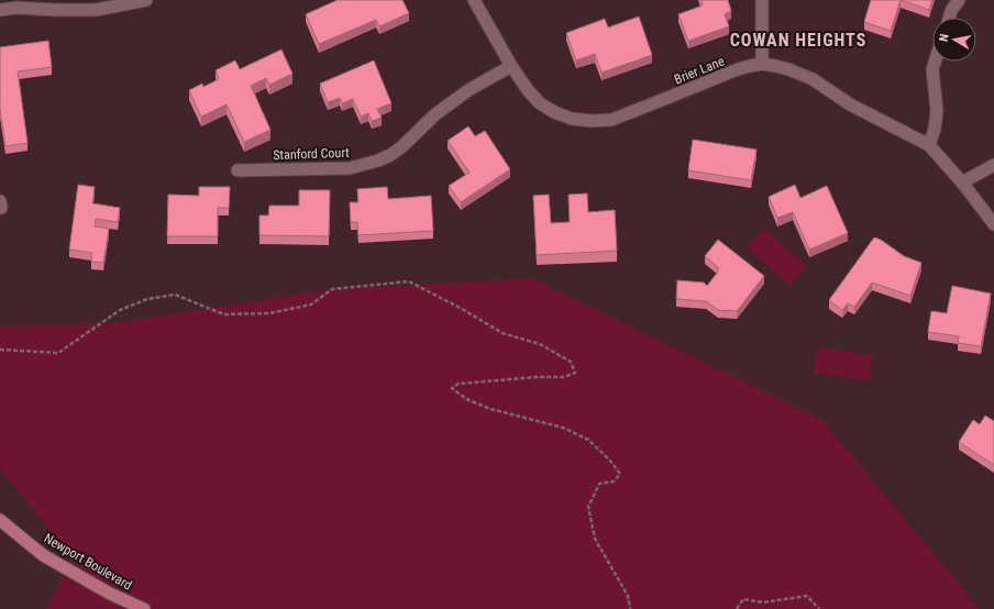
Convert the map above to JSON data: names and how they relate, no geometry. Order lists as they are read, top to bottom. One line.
{"streets":{"main road":["Newport Boulevard"],"street":["Brier Lane","Stanford Court"]},"crossings":[["Brier Lane","Stanford Court"]],"districts":["COWAN HEIGHTS"],"north":"left"}
